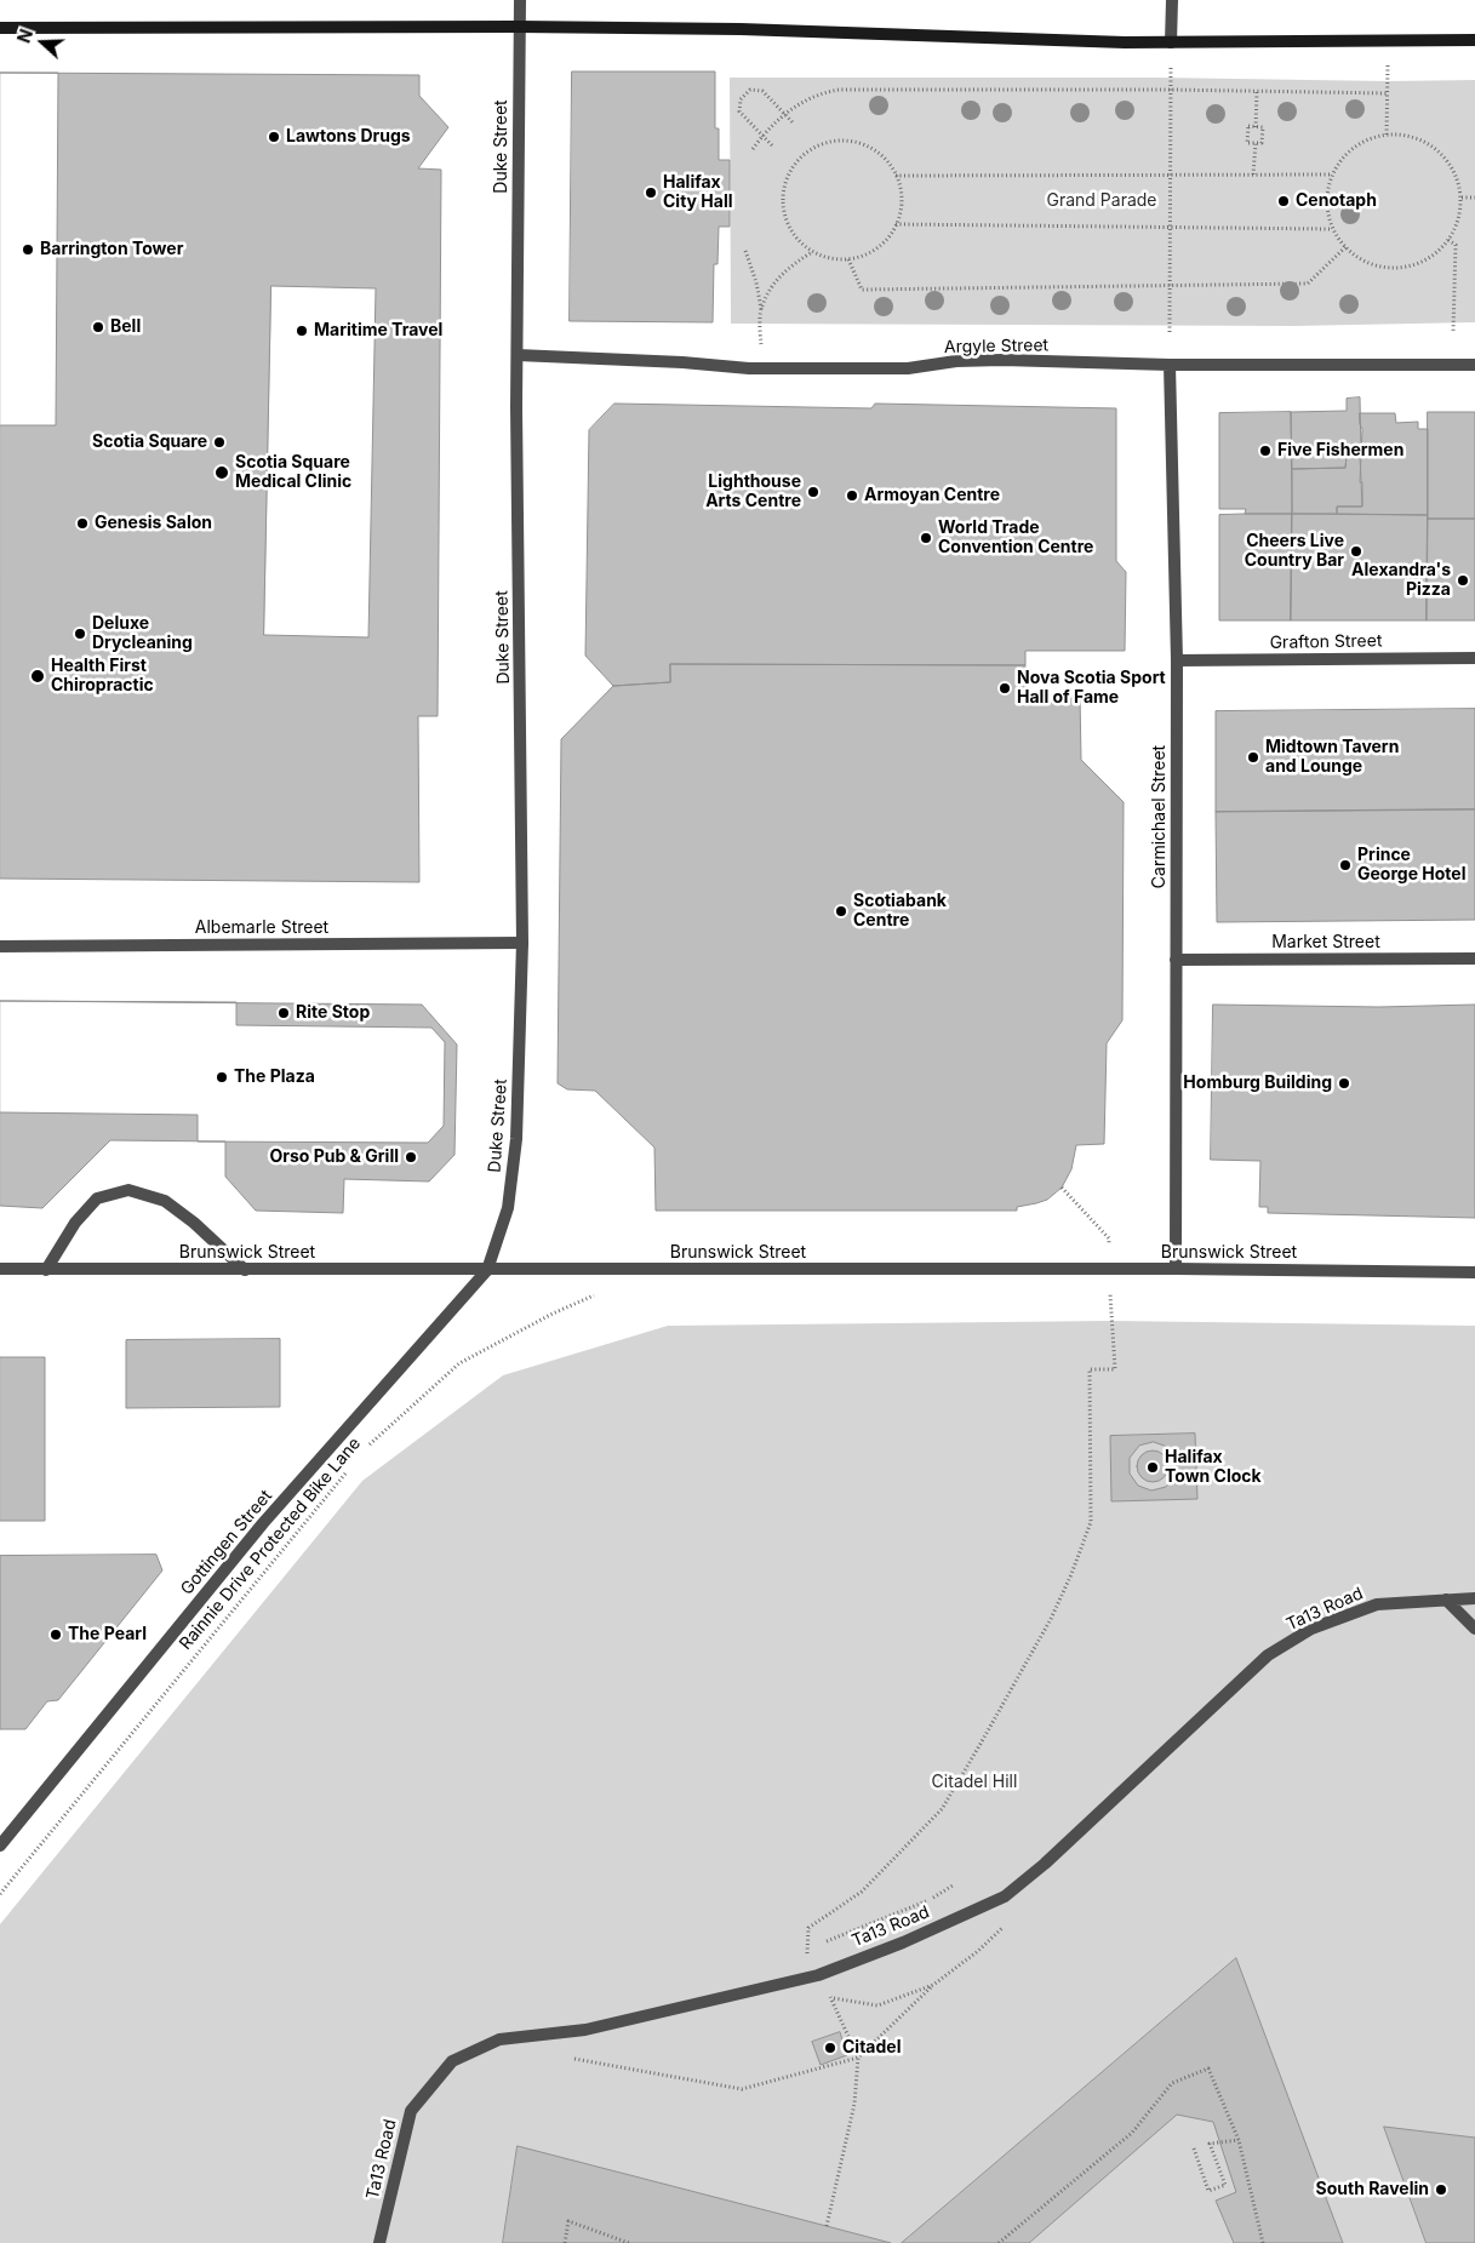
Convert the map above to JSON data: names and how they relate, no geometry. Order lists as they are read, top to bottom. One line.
{"streets":{"street":["Duke Street","Argyle Street","Grafton Street","Carmichael Street","Albemarle Street","Market Street","Brunswick Street","Gottingen Street","Ta13 Road"],"path":["Rainnie Drive Protected Bike Lane"]},"crossings":[["Duke Street","Argyle Street"],["Duke Street","Albemarle Street"],["Duke Street","Brunswick Street"],["Duke Street","Gottingen Street"],["Argyle Street","Carmichael Street"],["Grafton Street","Carmichael Street"],["Carmichael Street","Market Street"],["Carmichael Street","Brunswick Street"],["Brunswick Street","Gottingen Street"]],"parks":["Grand Parade","Citadel Hill"],"places":["Lawtons Drugs","Halifax City Hall","Cenotaph","Barrington Tower","Bell","Maritime Travel","Scotia Square","Five Fishermen","Scotia Square Medical Clinic","Lighthouse Arts Centre","Armoyan Centre","Genesis Salon","World Trade Convention Centre","Cheers Live Country Bar","Alexandra's Pizza","Deluxe Drycleaning","Health First Chiropractic","Nova Scotia Sport Hall of Fame","Midtown Tavern and Lounge","Prince George Hotel","Scotiabank Centre","Rite Stop","The Plaza","Homburg Building","Orso Pub & Grill","Halifax Town Clock","The Pearl","Citadel","South Ravelin"],"north":"left"}
